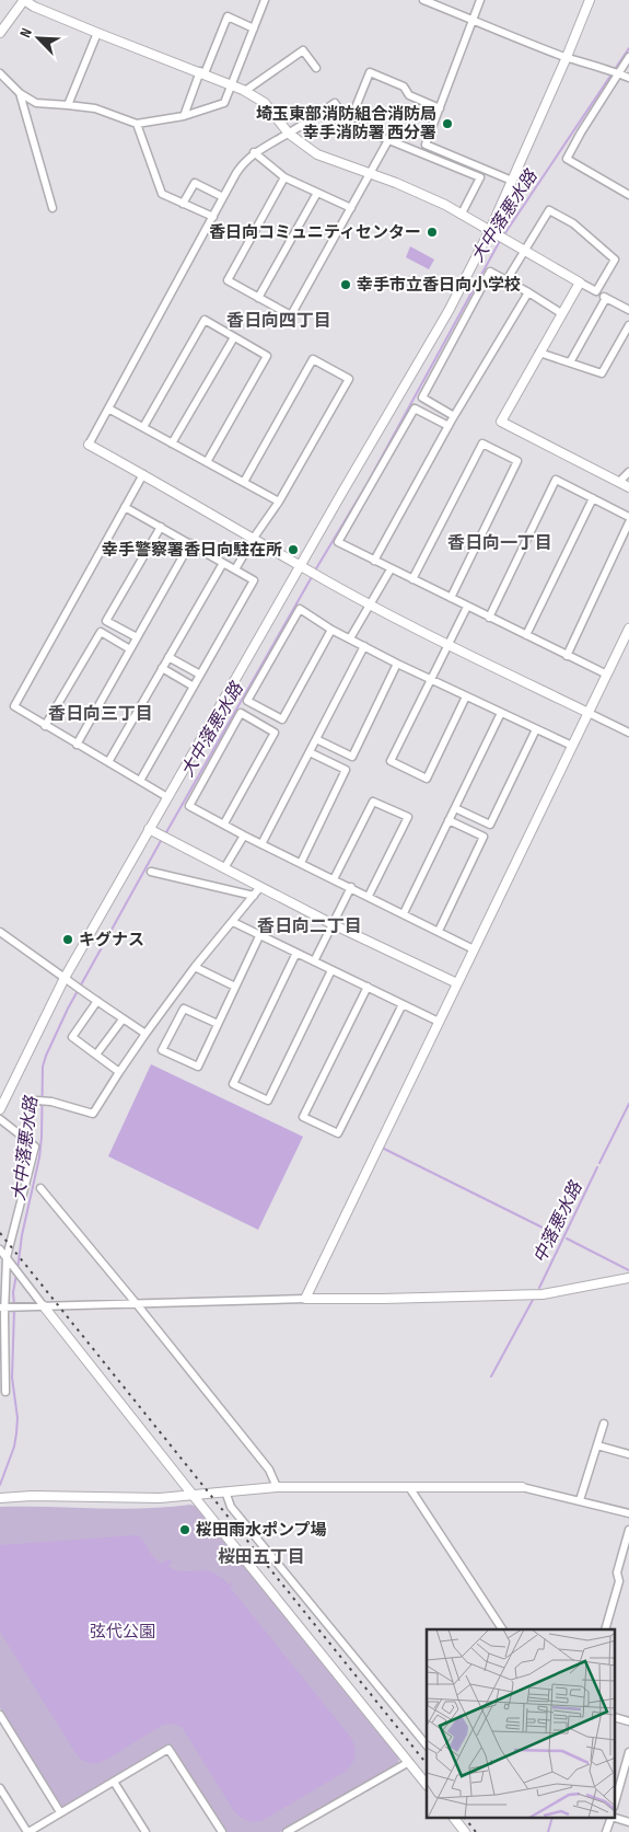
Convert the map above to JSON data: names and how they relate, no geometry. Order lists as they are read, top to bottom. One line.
{"districts":["香日向四丁目","香日向一丁目","香日向三丁目","香日向二丁目","桜田五丁目"],"water":["大中落悪水路","中落悪水路"],"parks":["弦代公園"],"places":["埼玉東部消防組合消防局 幸手消防署 西分署","香日向コミュニティセンター","幸手市立香日向小学校","幸手警察署香日向駐在所","キグナス","桜田雨水ポンプ場"],"north":"top left"}
